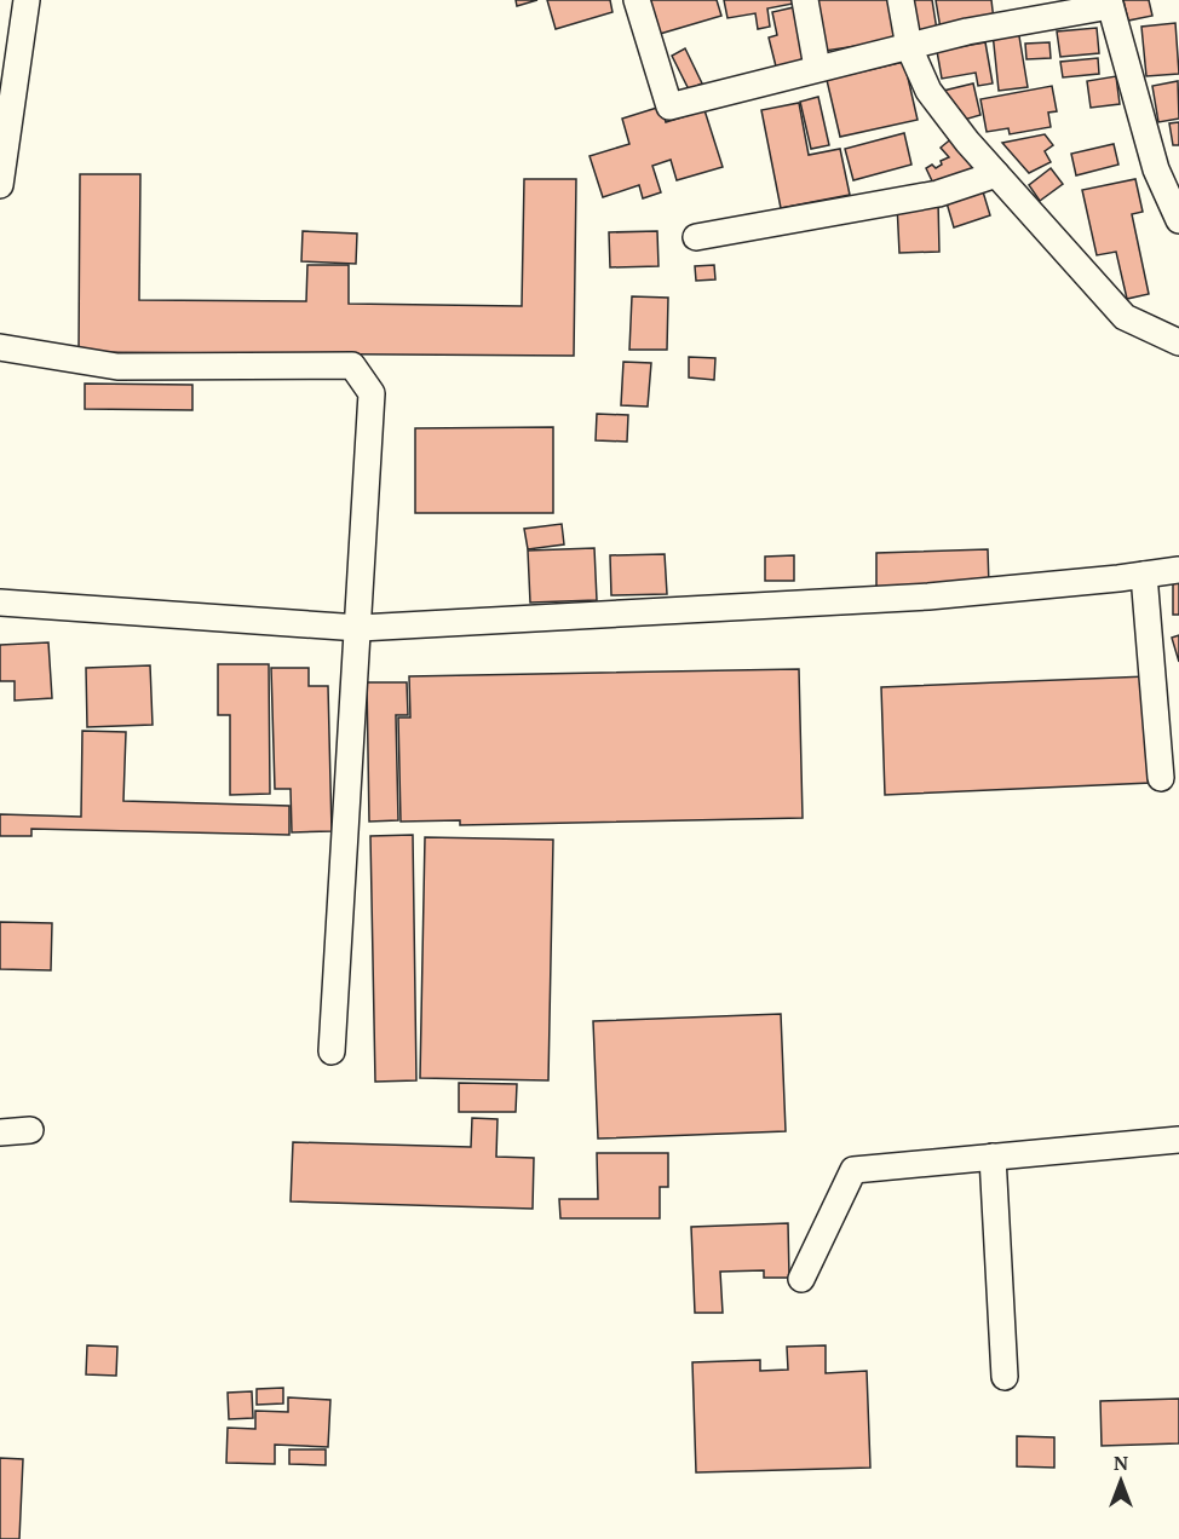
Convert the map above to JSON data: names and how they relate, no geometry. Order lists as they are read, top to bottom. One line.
{"north":"top"}
